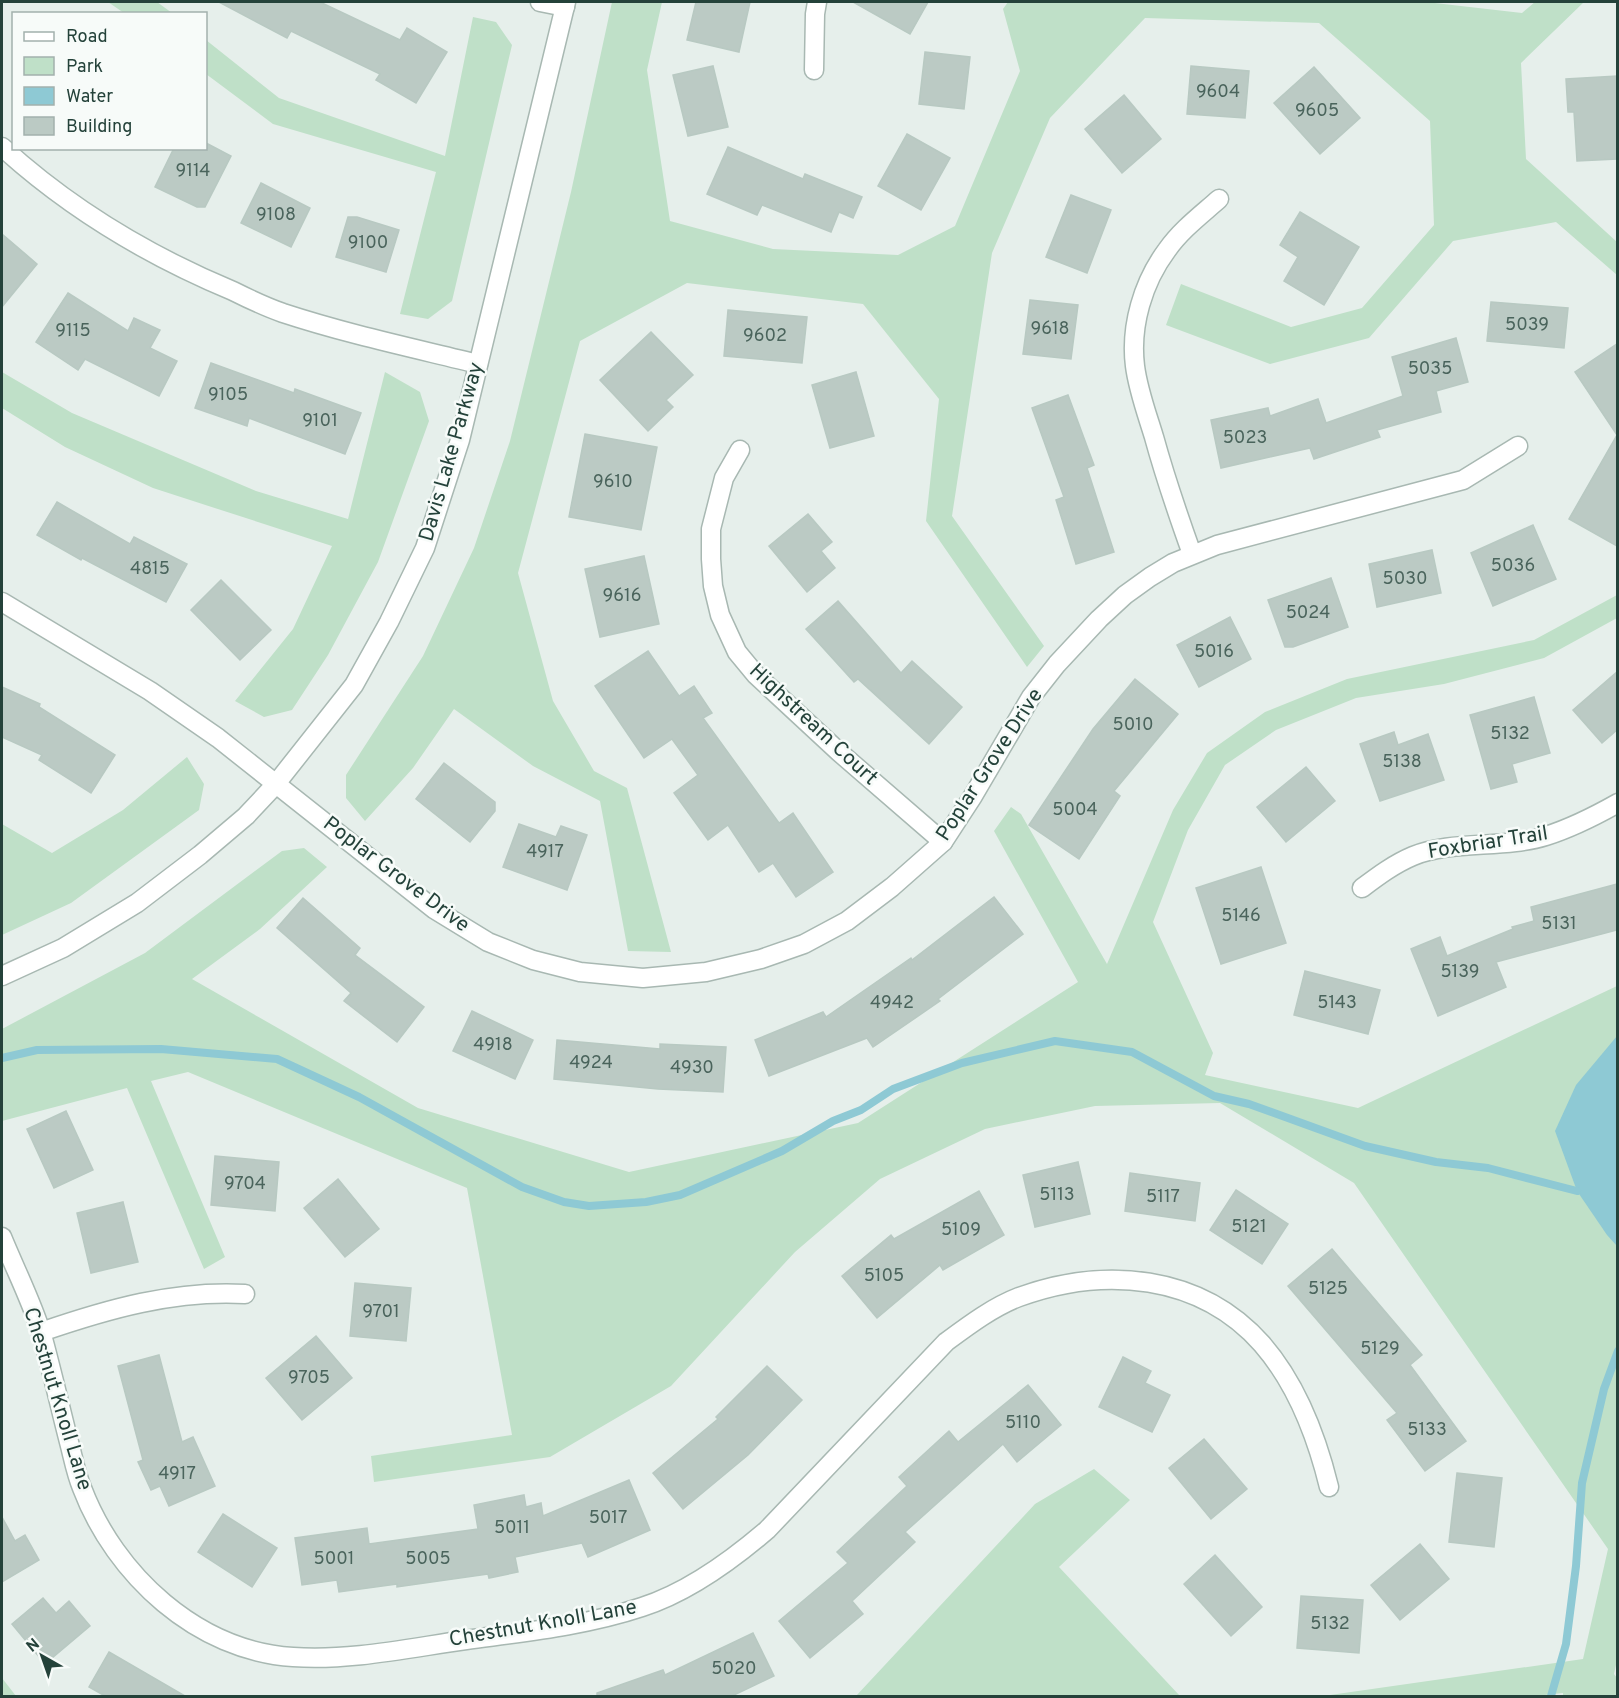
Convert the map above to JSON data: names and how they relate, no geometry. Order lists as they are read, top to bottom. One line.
{"streets":{"street":["Davis Lake Parkway","Highstream Court","Poplar Grove Drive","Foxbriar Trail","Chestnut Knoll Lane"]},"crossings":[["Davis Lake Parkway","Poplar Grove Drive"],["Highstream Court","Poplar Grove Drive"]],"house_numbers":["9604","9605","9114","9108","9100","5039","9618","9115","9602","5035","9105","9101","5023","9610","5036","4815","5030","9616","5024","5016","5010","5132","5138","5004","4917","5146","5131","5139","4942","5143","4918","4924","4930","9704","5113","5117","5121","5109","5105","5125","9701","5129","9705","5110","5133","4917","5017","5011","5001","5005","5132","5020"],"legend":["Road","Park","Water","Building"],"north":"top left"}
